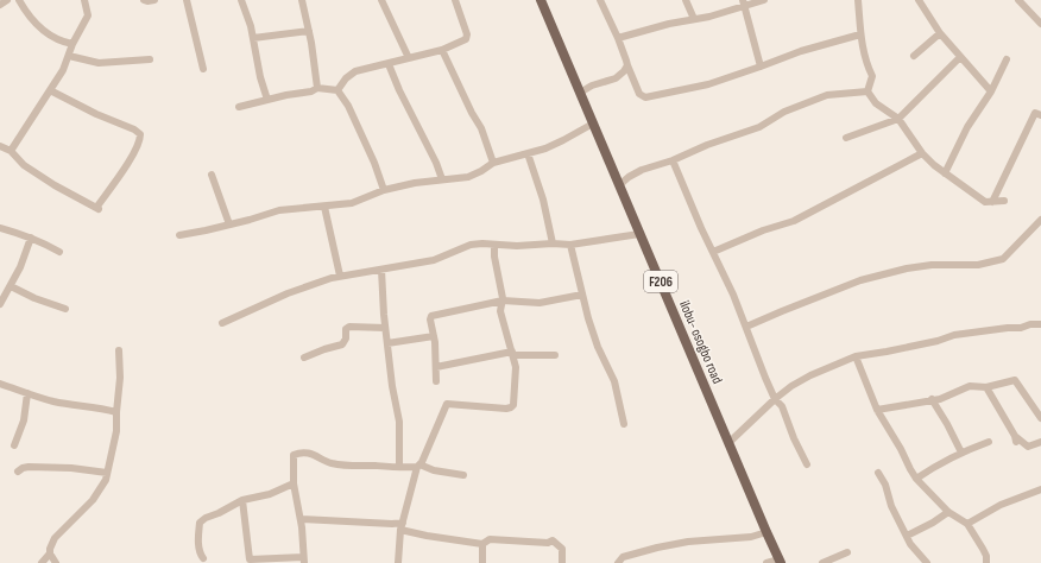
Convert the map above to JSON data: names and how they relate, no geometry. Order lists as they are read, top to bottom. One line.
{"streets":{"main road":["F206","ilobu- osogbo road"]}}
